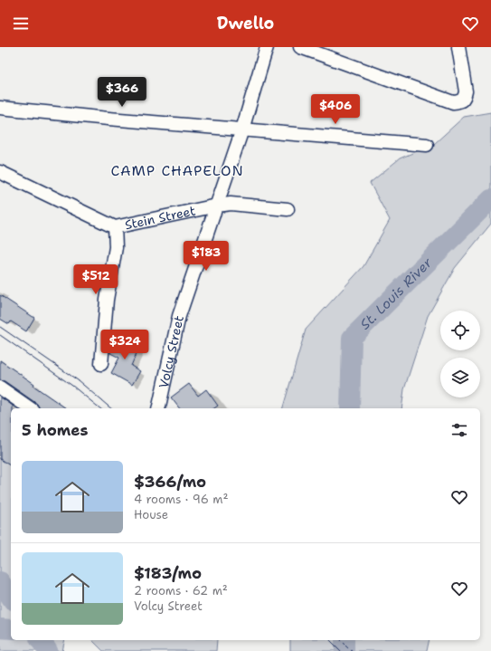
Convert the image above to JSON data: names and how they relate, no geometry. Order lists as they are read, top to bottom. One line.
{"streets":{"street":["Stein Street","Volcy Street"]},"crossings":[["Stein Street","Volcy Street"]],"districts":["CAMP CHAPELON"],"water":["St. Louis River"],"page":{"header":"Dwello","price":["$366","$406","$183","$512","$324"],"heading":"5 homes","list":[{"name":"$366/mo","note":"4 rooms · 96 m² · House"},{"name":"$183/mo","note":"2 rooms · 62 m² · Volcy Street"}]}}
